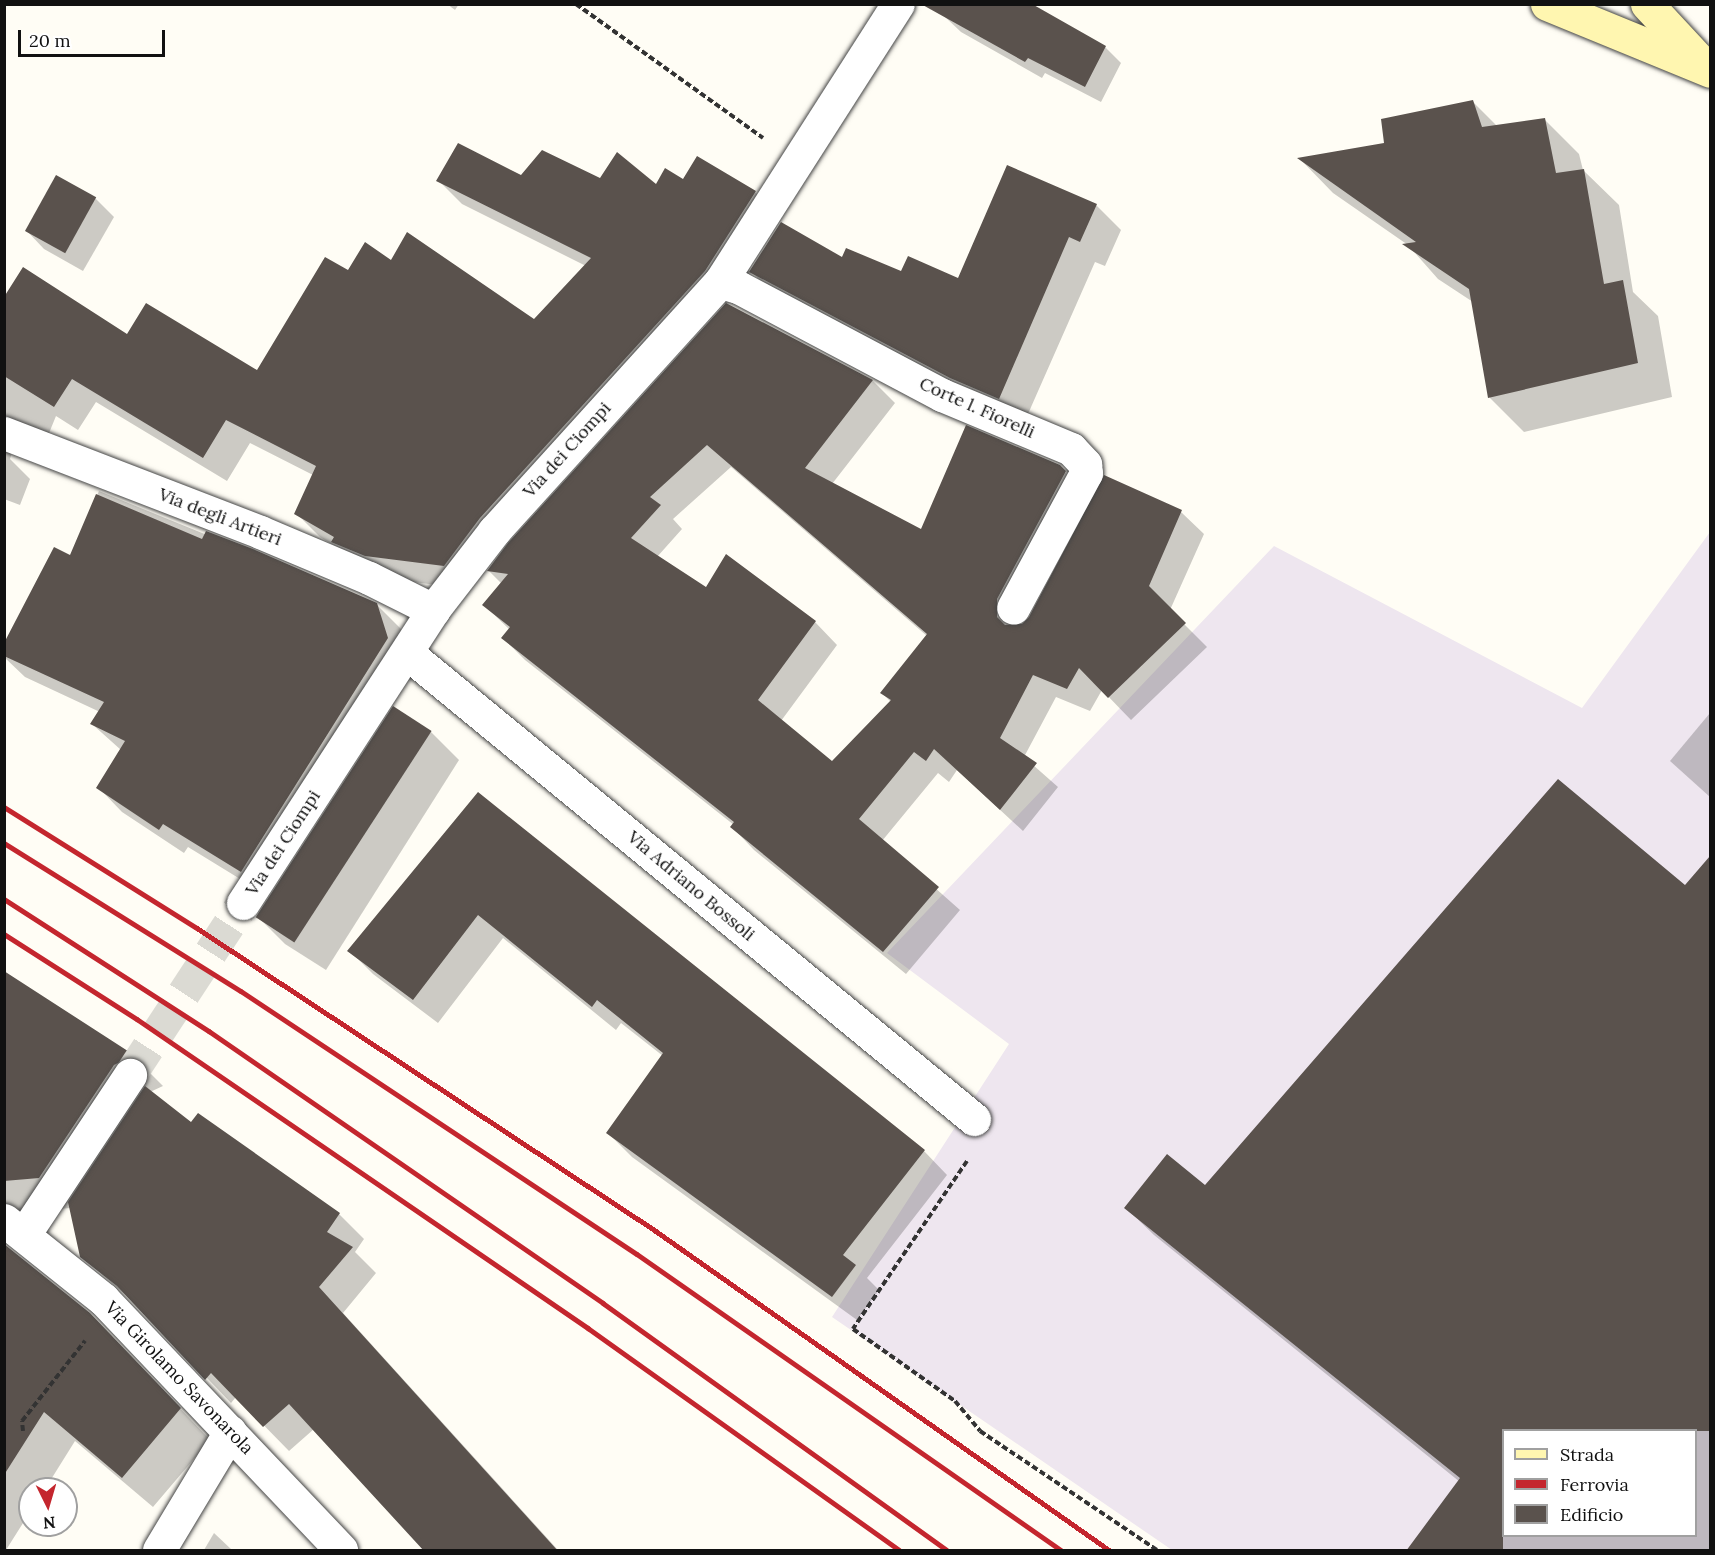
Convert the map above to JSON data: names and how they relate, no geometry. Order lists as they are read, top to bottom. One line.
{"streets":{"street":["Corte l. Fiorelli","Via dei Ciompi","Via degli Artieri","Via Adriano Bossoli","Via Girolamo Savonarola"]},"crossings":[["Corte l. Fiorelli","Via dei Ciompi"],["Via dei Ciompi","Via degli Artieri"],["Via dei Ciompi","Via Adriano Bossoli"]],"legend":["Strada","Ferrovia","Edificio"],"scale_bar":"20 m","north":"bottom"}
